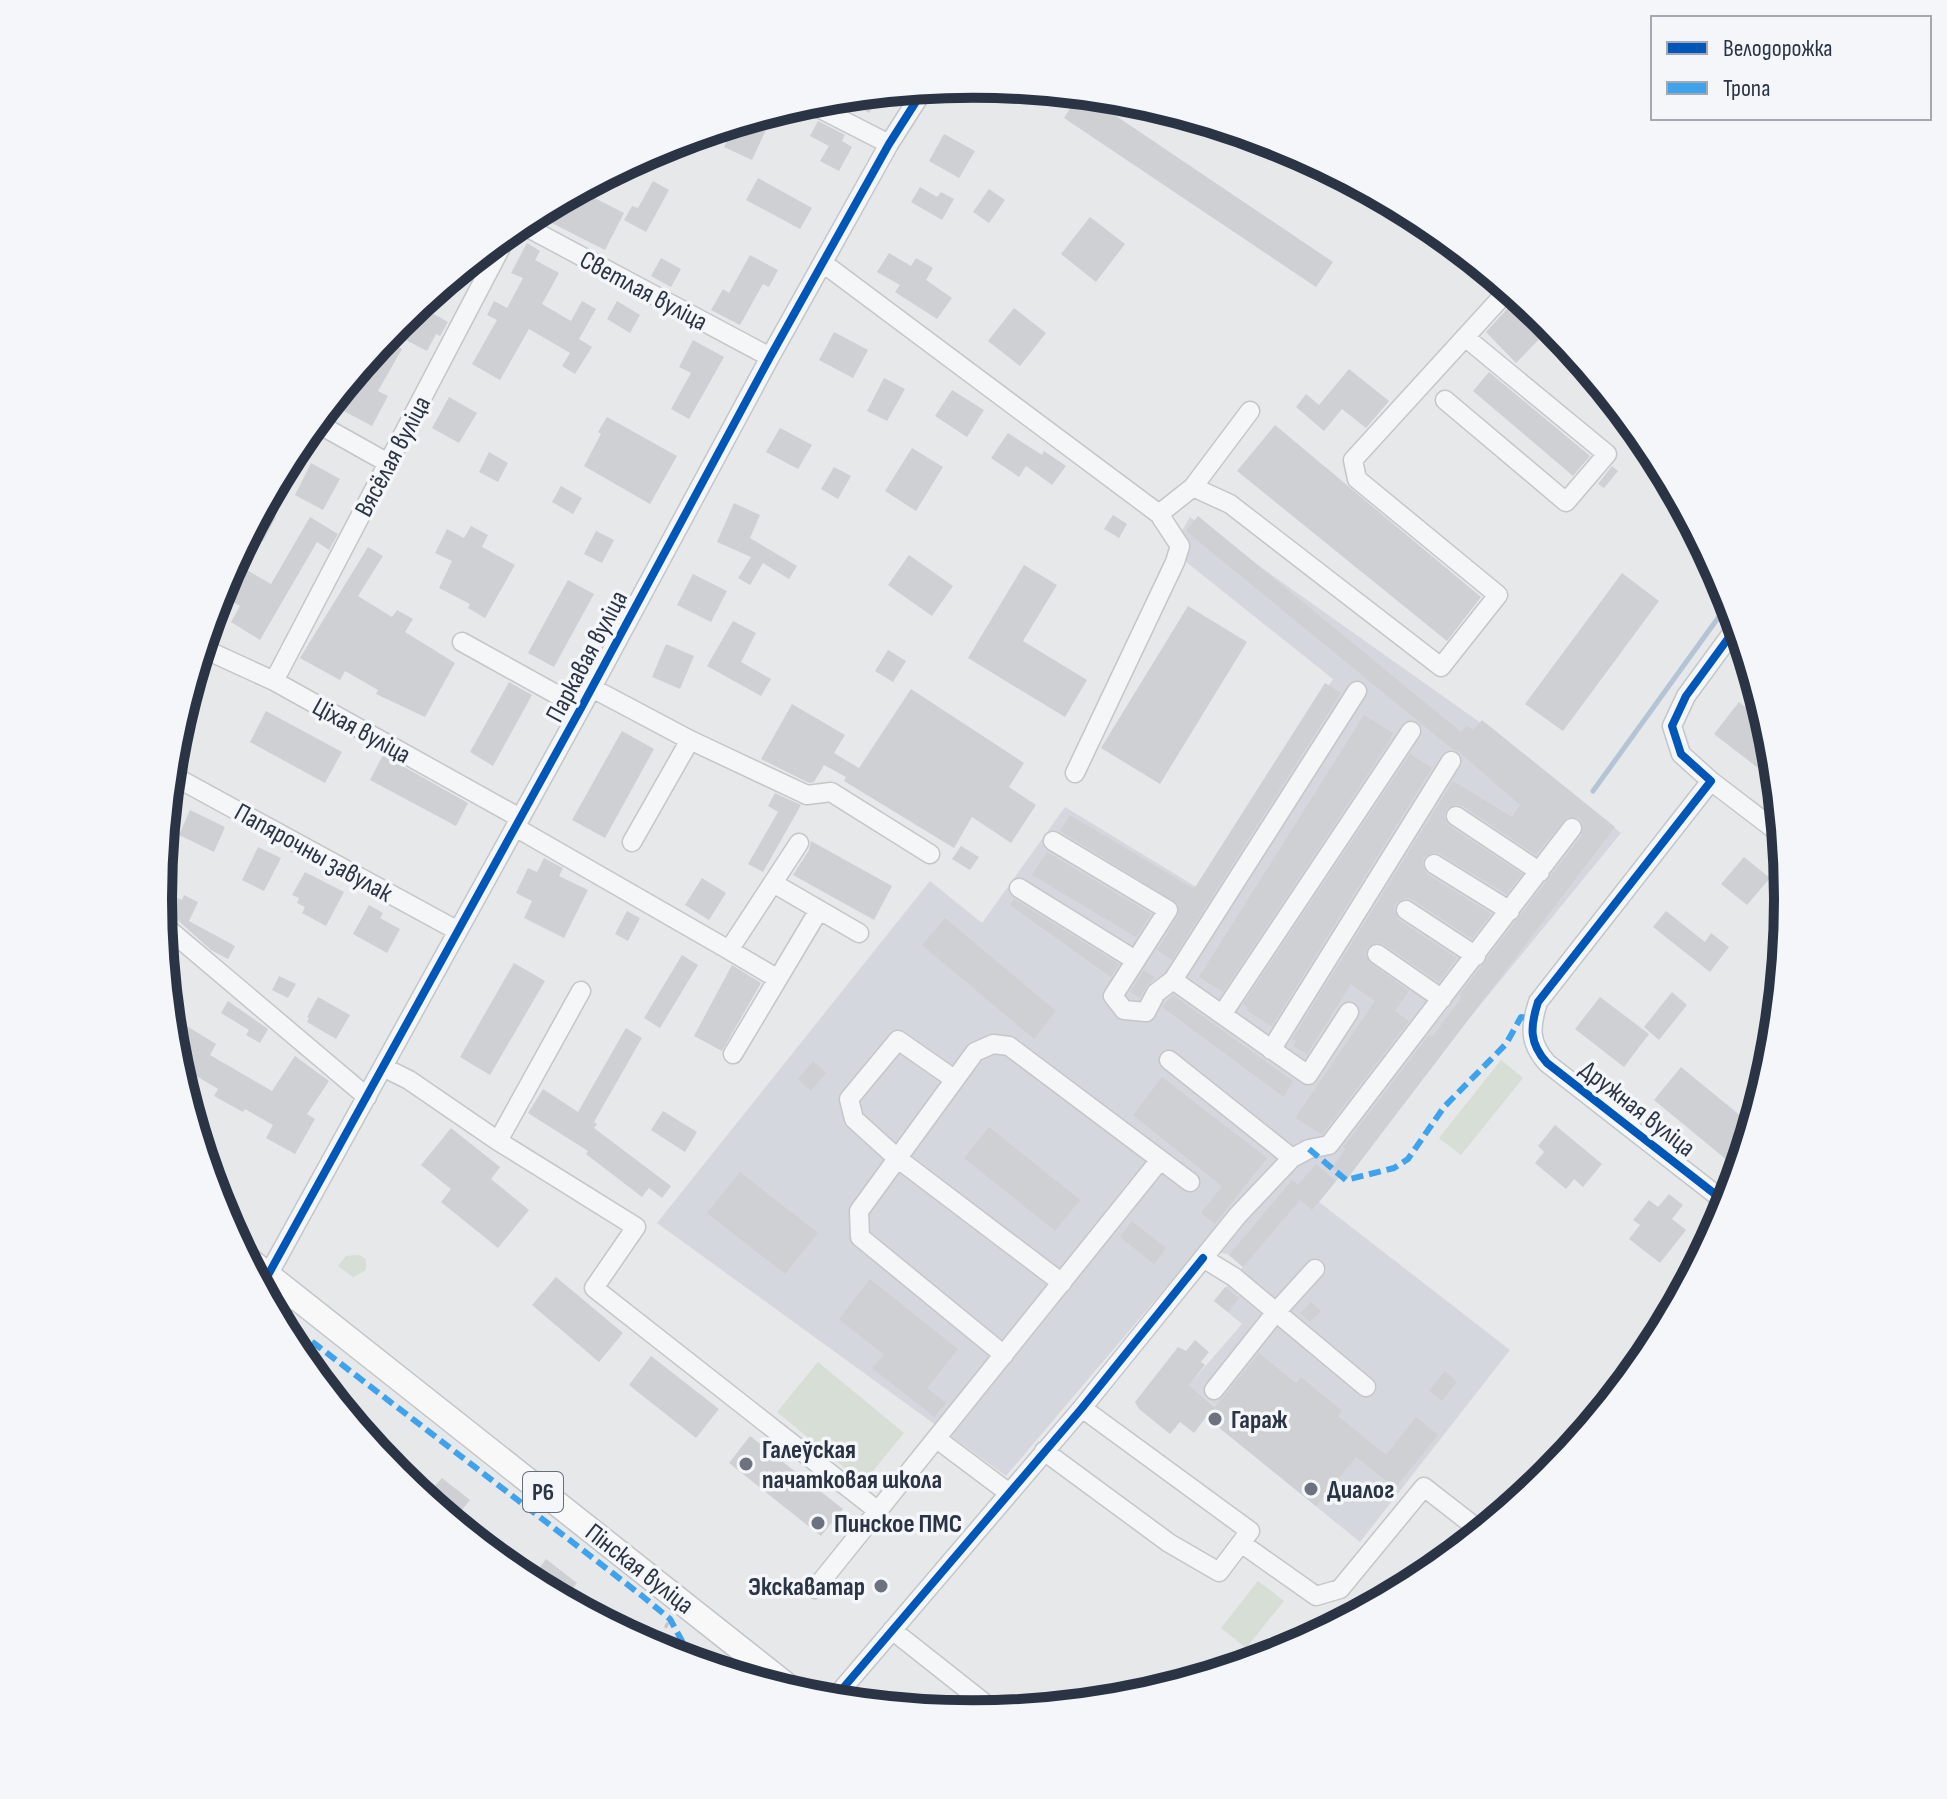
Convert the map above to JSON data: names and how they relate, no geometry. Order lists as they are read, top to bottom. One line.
{"streets":{"main road":["Р6","Пінская вуліца"],"street":["Светлая вуліца","Вясёлая вуліца","Паркавая вуліца","Ціхая вуліца","Папярочны завулак","Дружная вуліца"]},"crossings":[["Светлая вуліца","Паркавая вуліца"],["Вясёлая вуліца","Ціхая вуліца"],["Паркавая вуліца","Ціхая вуліца"],["Паркавая вуліца","Папярочны завулак"],["Паркавая вуліца","Р6"],["Р6","Пінская вуліца"]],"places":["Гараж","Галеўская пачатковая школа","Диалог","Пинское ПМС","Экскаватар"],"legend":["Велодорожка","Тропа"]}
